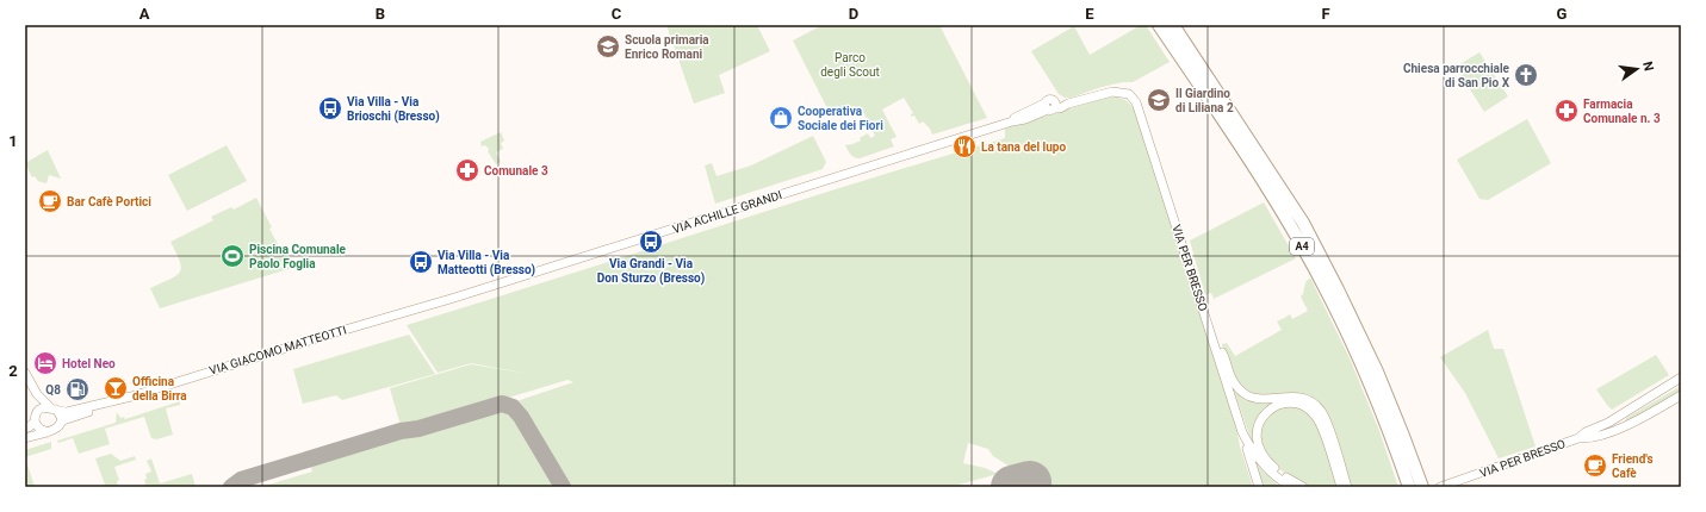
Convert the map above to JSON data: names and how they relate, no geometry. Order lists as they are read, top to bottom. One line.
{"streets":{"highway":["A4"],"street":["VIA ACHILLE GRANDI","VIA PER BRESSO","VIA GIACOMO MATTEOTTI"]},"crossings":[["VIA ACHILLE GRANDI","VIA PER BRESSO"],["VIA ACHILLE GRANDI","VIA GIACOMO MATTEOTTI"]],"parks":["Parco degli Scout"],"places":{"school or university":["Scuola primaria Enrico Romani","Il Giardino di Liliana 2"],"church":["Chiesa parrocchiale di San Pio X"],"bus stop":["Via Villa - Via Brioschi (Bresso)","Via Grandi - Via Don Sturzo (Bresso)","Via Villa - Via Matteotti (Bresso)"],"pharmacy":["Farmacia Comunale n. 3","Comunale 3"],"shop":["Cooperativa Sociale dei Fiori"],"restaurant":["La tana del lupo"],"cafe":["Bar Cafè Portici","Friend's Cafè"],"sports":["Piscina Comunale Paolo Foglia"],"hotel":["Hotel Neo"],"bar":["Officina della Birra"],"fuel station":["Q8"]},"north":"right","grid":{"columns":["A","B","C","D","E","F","G"],"rows":["1","2"]}}
